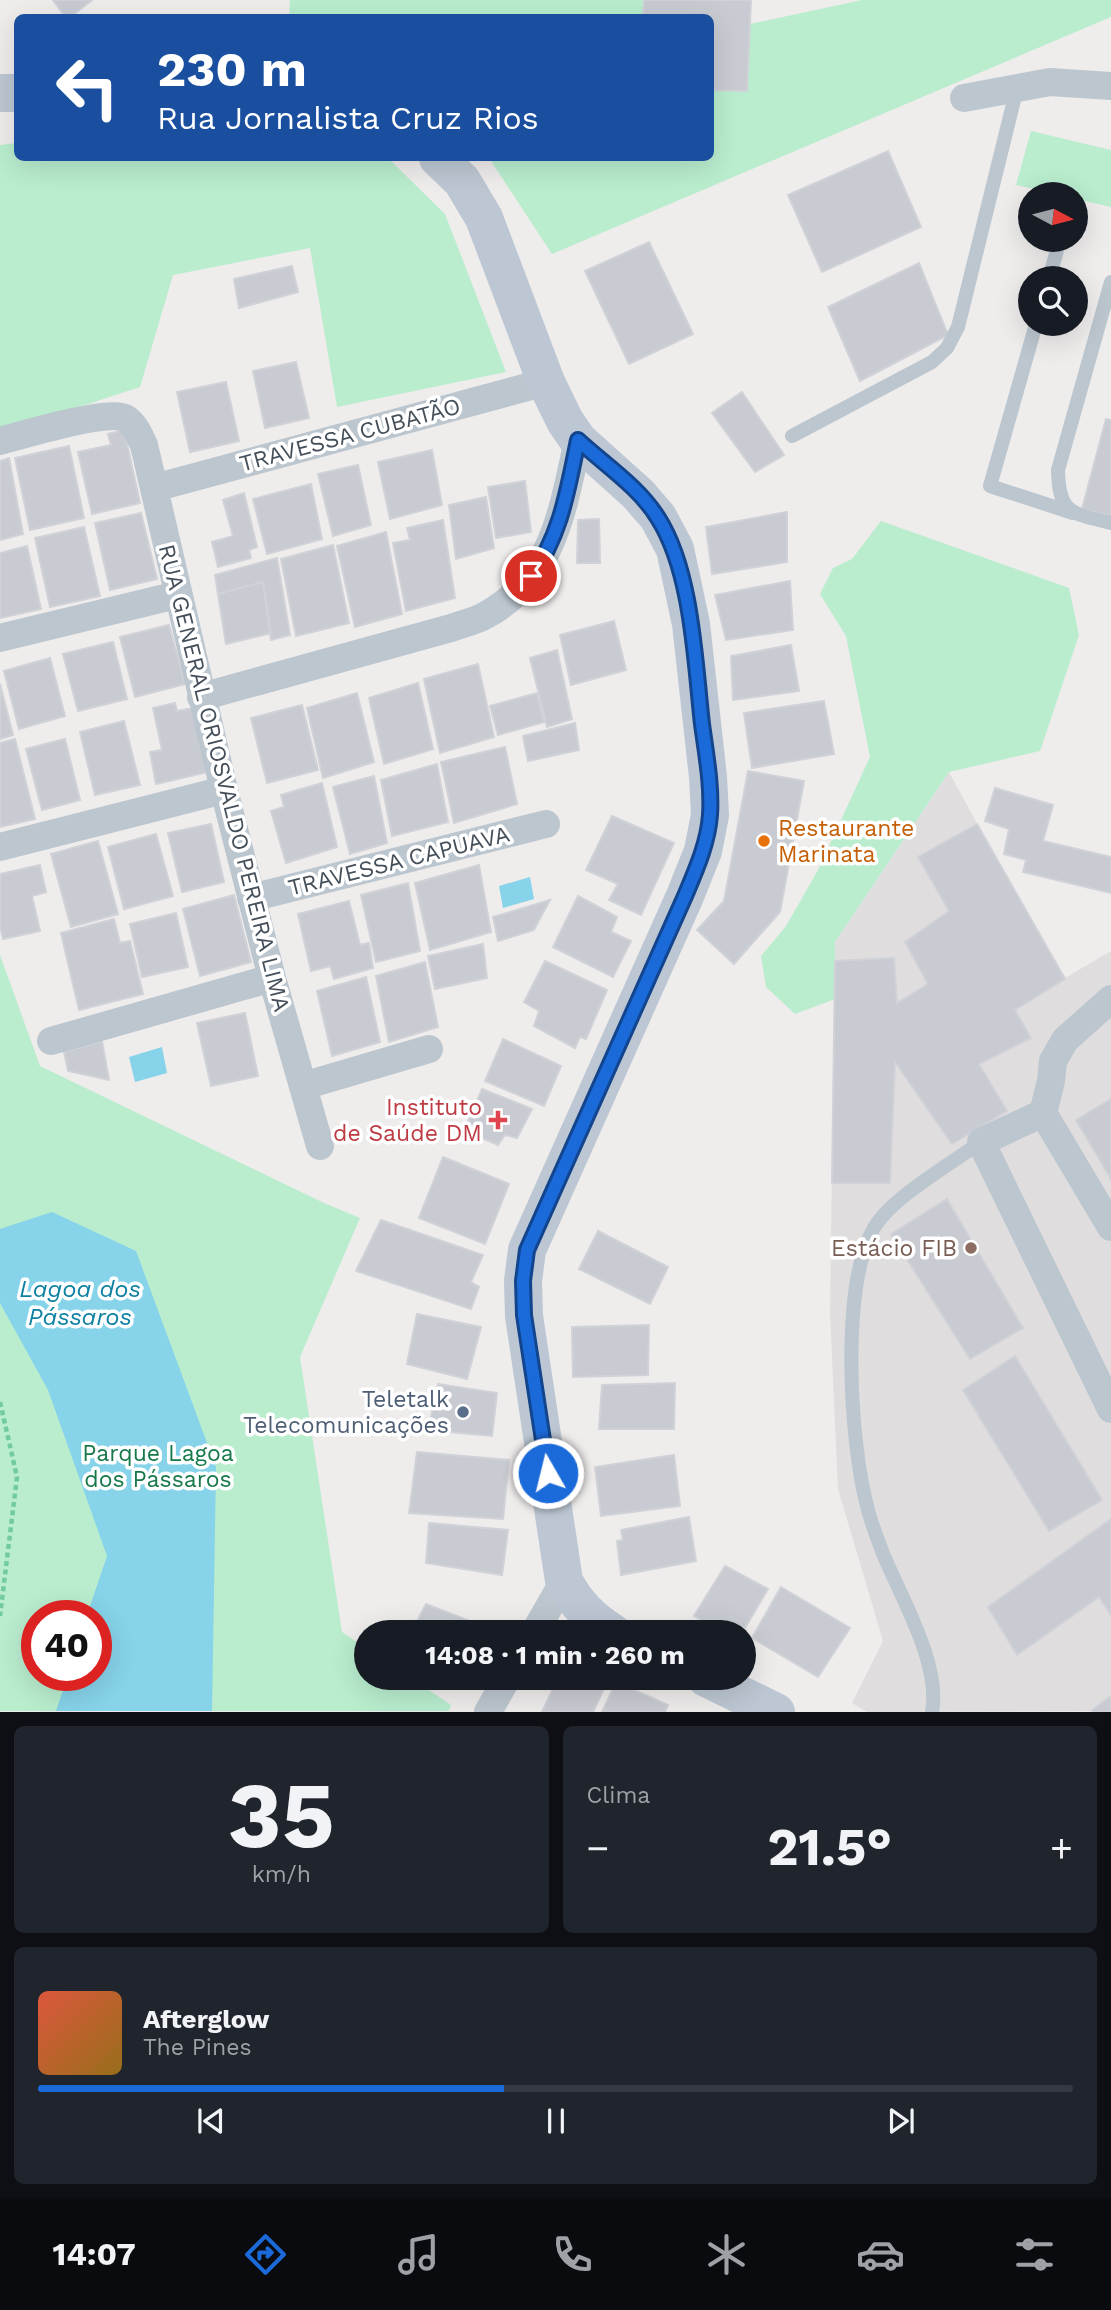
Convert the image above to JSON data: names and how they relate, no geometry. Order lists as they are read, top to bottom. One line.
{"streets":{"street":["TRAVESSA CUBATÃO","RUA GENERAL ORIOSVALDO PEREIRA LIMA","TRAVESSA CAPUAVA"]},"crossings":[["TRAVESSA CUBATÃO","RUA GENERAL ORIOSVALDO PEREIRA LIMA"],["RUA GENERAL ORIOSVALDO PEREIRA LIMA","TRAVESSA CAPUAVA"]],"water":["Lagoa dos Pássaros"],"parks":["Parque Lagoa dos Pássaros"],"places":{"other":["Restaurante Marinata","Estácio FIB","Teletalk Telecomunicações"],"health":["Instituto de Saúde DM"]},"north":"right","page":{"turn":["230 m","Rua Jornalista Cruz Rios"],"limit":"40","trip":"14:08 · 1 min · 260 m","tile":[["35","km/h"],"Clima"],"heat":["−","21.5°","+"],"song":["Afterglow","The Pines"],"tabs":"14:07"}}
